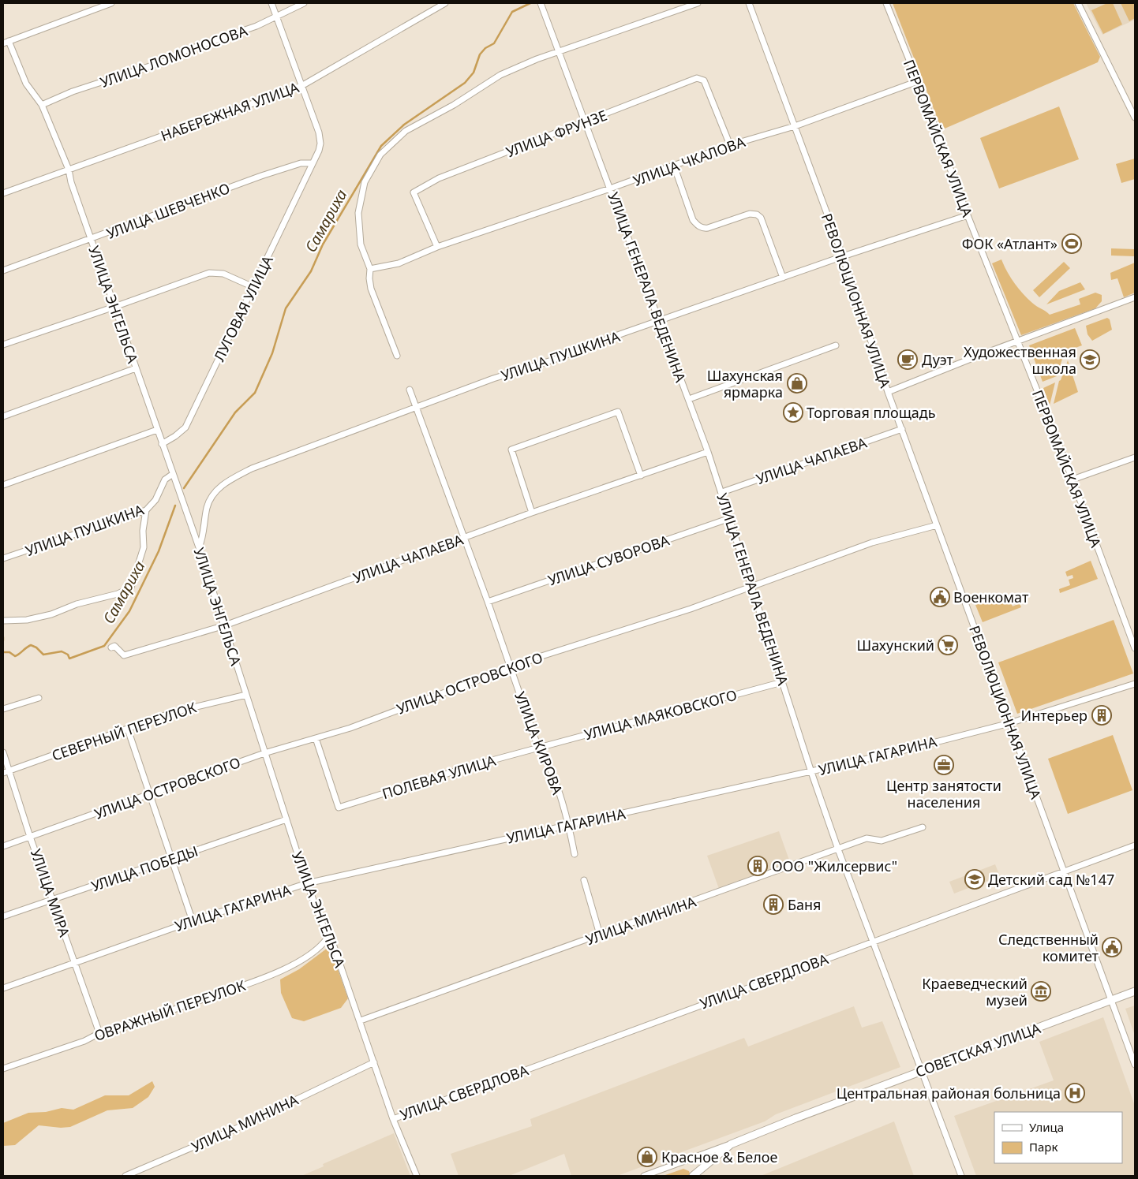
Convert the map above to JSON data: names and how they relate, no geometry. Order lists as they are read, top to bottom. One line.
{"streets":{"street":["УЛИЦА ЛОМОНОСОВА","НАБЕРЕЖНАЯ УЛИЦА","УЛИЦА ФРУНЗЕ","ПЕРВОМАЙСКАЯ УЛИЦА","УЛИЦА ЧКАЛОВА","УЛИЦА ШЕВЧЕНКО","УЛИЦА ГЕНЕРАЛА ВЕДЕНИНА","РЕВОЛЮЦИОННАЯ УЛИЦА","УЛИЦА ЭНГЕЛЬСА","ЛУГОВАЯ УЛИЦА","УЛИЦА ПУШКИНА","УЛИЦА ЧАПАЕВА","УЛИЦА СУВОРОВА","УЛИЦА ОСТРОВСКОГО","УЛИЦА МАЯКОВСКОГО","СЕВЕРНЫЙ ПЕРЕУЛОК","УЛИЦА КИРОВА","УЛИЦА ГАГАРИНА","ПОЛЕВАЯ УЛИЦА","УЛИЦА ПОБЕДЫ","УЛИЦА МИРА","УЛИЦА МИНИНА","УЛИЦА СВЕРДЛОВА","ОВРАЖНЫЙ ПЕРЕУЛОК","СОВЕТСКАЯ УЛИЦА"]},"crossings":[["УЛИЦА ЛОМОНОСОВА","УЛИЦА ЭНГЕЛЬСА"],["НАБЕРЕЖНАЯ УЛИЦА","УЛИЦА ЭНГЕЛЬСА"],["УЛИЦА ФРУНЗЕ","УЛИЦА ЧКАЛОВА"],["УЛИЦА ФРУНЗЕ","УЛИЦА ГЕНЕРАЛА ВЕДЕНИНА"],["ПЕРВОМАЙСКАЯ УЛИЦА","УЛИЦА ЧКАЛОВА"],["ПЕРВОМАЙСКАЯ УЛИЦА","УЛИЦА ПУШКИНА"],["УЛИЦА ЧКАЛОВА","УЛИЦА ГЕНЕРАЛА ВЕДЕНИНА"],["УЛИЦА ЧКАЛОВА","РЕВОЛЮЦИОННАЯ УЛИЦА"],["УЛИЦА ШЕВЧЕНКО","УЛИЦА ЭНГЕЛЬСА"],["УЛИЦА ШЕВЧЕНКО","ЛУГОВАЯ УЛИЦА"],["УЛИЦА ГЕНЕРАЛА ВЕДЕНИНА","УЛИЦА ПУШКИНА"],["УЛИЦА ГЕНЕРАЛА ВЕДЕНИНА","УЛИЦА ЧАПАЕВА"],["УЛИЦА ГЕНЕРАЛА ВЕДЕНИНА","УЛИЦА СУВОРОВА"],["УЛИЦА ГЕНЕРАЛА ВЕДЕНИНА","УЛИЦА ОСТРОВСКОГО"],["УЛИЦА ГЕНЕРАЛА ВЕДЕНИНА","УЛИЦА МАЯКОВСКОГО"],["УЛИЦА ГЕНЕРАЛА ВЕДЕНИНА","УЛИЦА ГАГАРИНА"],["УЛИЦА ГЕНЕРАЛА ВЕДЕНИНА","УЛИЦА МИНИНА"],["УЛИЦА ГЕНЕРАЛА ВЕДЕНИНА","УЛИЦА СВЕРДЛОВА"],["УЛИЦА ГЕНЕРАЛА ВЕДЕНИНА","СОВЕТСКАЯ УЛИЦА"],["РЕВОЛЮЦИОННАЯ УЛИЦА","УЛИЦА ПУШКИНА"],["РЕВОЛЮЦИОННАЯ УЛИЦА","УЛИЦА ЧАПАЕВА"],["РЕВОЛЮЦИОННАЯ УЛИЦА","УЛИЦА ОСТРОВСКОГО"],["РЕВОЛЮЦИОННАЯ УЛИЦА","УЛИЦА ГАГАРИНА"],["РЕВОЛЮЦИОННАЯ УЛИЦА","УЛИЦА СВЕРДЛОВА"],["РЕВОЛЮЦИОННАЯ УЛИЦА","СОВЕТСКАЯ УЛИЦА"],["УЛИЦА ЭНГЕЛЬСА","ЛУГОВАЯ УЛИЦА"],["УЛИЦА ЭНГЕЛЬСА","УЛИЦА ПУШКИНА"],["УЛИЦА ЭНГЕЛЬСА","УЛИЦА ЧАПАЕВА"],["УЛИЦА ЭНГЕЛЬСА","УЛИЦА ОСТРОВСКОГО"],["УЛИЦА ЭНГЕЛЬСА","СЕВЕРНЫЙ ПЕРЕУЛОК"],["УЛИЦА ЭНГЕЛЬСА","УЛИЦА ГАГАРИНА"],["УЛИЦА ЭНГЕЛЬСА","УЛИЦА ПОБЕДЫ"],["УЛИЦА ЭНГЕЛЬСА","УЛИЦА МИНИНА"],["УЛИЦА ЭНГЕЛЬСА","УЛИЦА СВЕРДЛОВА"],["УЛИЦА ЭНГЕЛЬСА","ОВРАЖНЫЙ ПЕРЕУЛОК"],["УЛИЦА ПУШКИНА","УЛИЦА КИРОВА"],["УЛИЦА ЧАПАЕВА","УЛИЦА КИРОВА"],["УЛИЦА СУВОРОВА","УЛИЦА КИРОВА"],["УЛИЦА ОСТРОВСКОГО","УЛИЦА КИРОВА"],["УЛИЦА ОСТРОВСКОГО","ПОЛЕВАЯ УЛИЦА"],["УЛИЦА ОСТРОВСКОГО","УЛИЦА МИРА"],["УЛИЦА МАЯКОВСКОГО","УЛИЦА КИРОВА"],["УЛИЦА МАЯКОВСКОГО","ПОЛЕВАЯ УЛИЦА"],["СЕВЕРНЫЙ ПЕРЕУЛОК","УЛИЦА МИРА"],["УЛИЦА КИРОВА","УЛИЦА ГАГАРИНА"],["УЛИЦА КИРОВА","ПОЛЕВАЯ УЛИЦА"],["УЛИЦА ГАГАРИНА","УЛИЦА МИРА"],["УЛИЦА ПОБЕДЫ","УЛИЦА МИРА"],["УЛИЦА МИРА","ОВРАЖНЫЙ ПЕРЕУЛОК"]],"water":["Самариха"],"places":{"sports":["ФОК «Атлант»"],"cafe":["Дуэт"],"school or university":["Художественная школа","Детский сад №147"],"shop":["Шахунская ярмарка","Красное & Белое"],"place":["Торговая площадь"],"public building":["Военкомат","Следственный комитет"],"supermarket":["Шахунский"],"building":["Интерьер","ООО \"Жилсервис\"","Баня"],"office":["Центр занятости населения"],"museum":["Краеведческий музей"],"hospital":["Центральная районая больница"]},"legend":["Улица","Парк"]}
